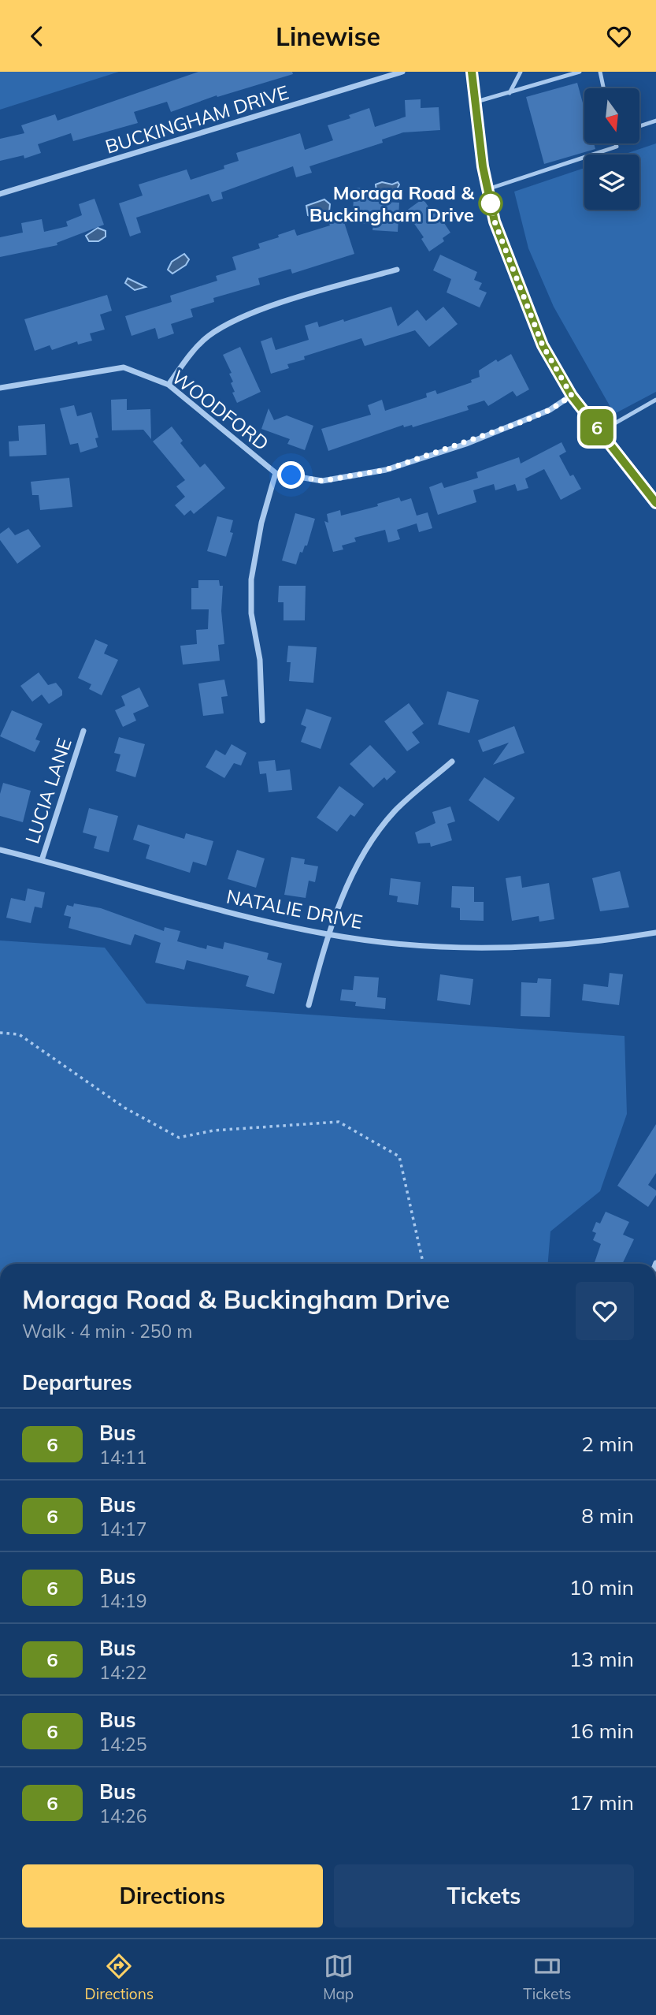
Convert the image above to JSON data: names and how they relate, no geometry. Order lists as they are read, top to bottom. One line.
{"streets":{"street":["BUCKINGHAM DRIVE","WOODFORD","LUCIA LANE","NATALIE DRIVE"]},"crossings":[["LUCIA LANE","NATALIE DRIVE"]],"places":["Moraga Road & Buckingham Drive"],"lines":["bus line 6"],"north":"bottom","page":{"header":"Linewise","on_map":"6","heading":[["Moraga Road & Buckingham Drive","Walk · 4 min · 250 m"],"Departures"],"list":[{"mark":"6","name":"Bus","note":"14:11","value":"2 min"},{"mark":"6","name":"Bus","note":"14:17","value":"8 min"},{"mark":"6","name":"Bus","note":"14:19","value":"10 min"},{"mark":"6","name":"Bus","note":"14:22","value":"13 min"},{"mark":"6","name":"Bus","note":"14:25","value":"16 min"},{"mark":"6","name":"Bus","note":"14:26","value":"17 min"}],"buttons":["Directions","Tickets"],"tabs":["Directions","Map","Tickets"]}}
